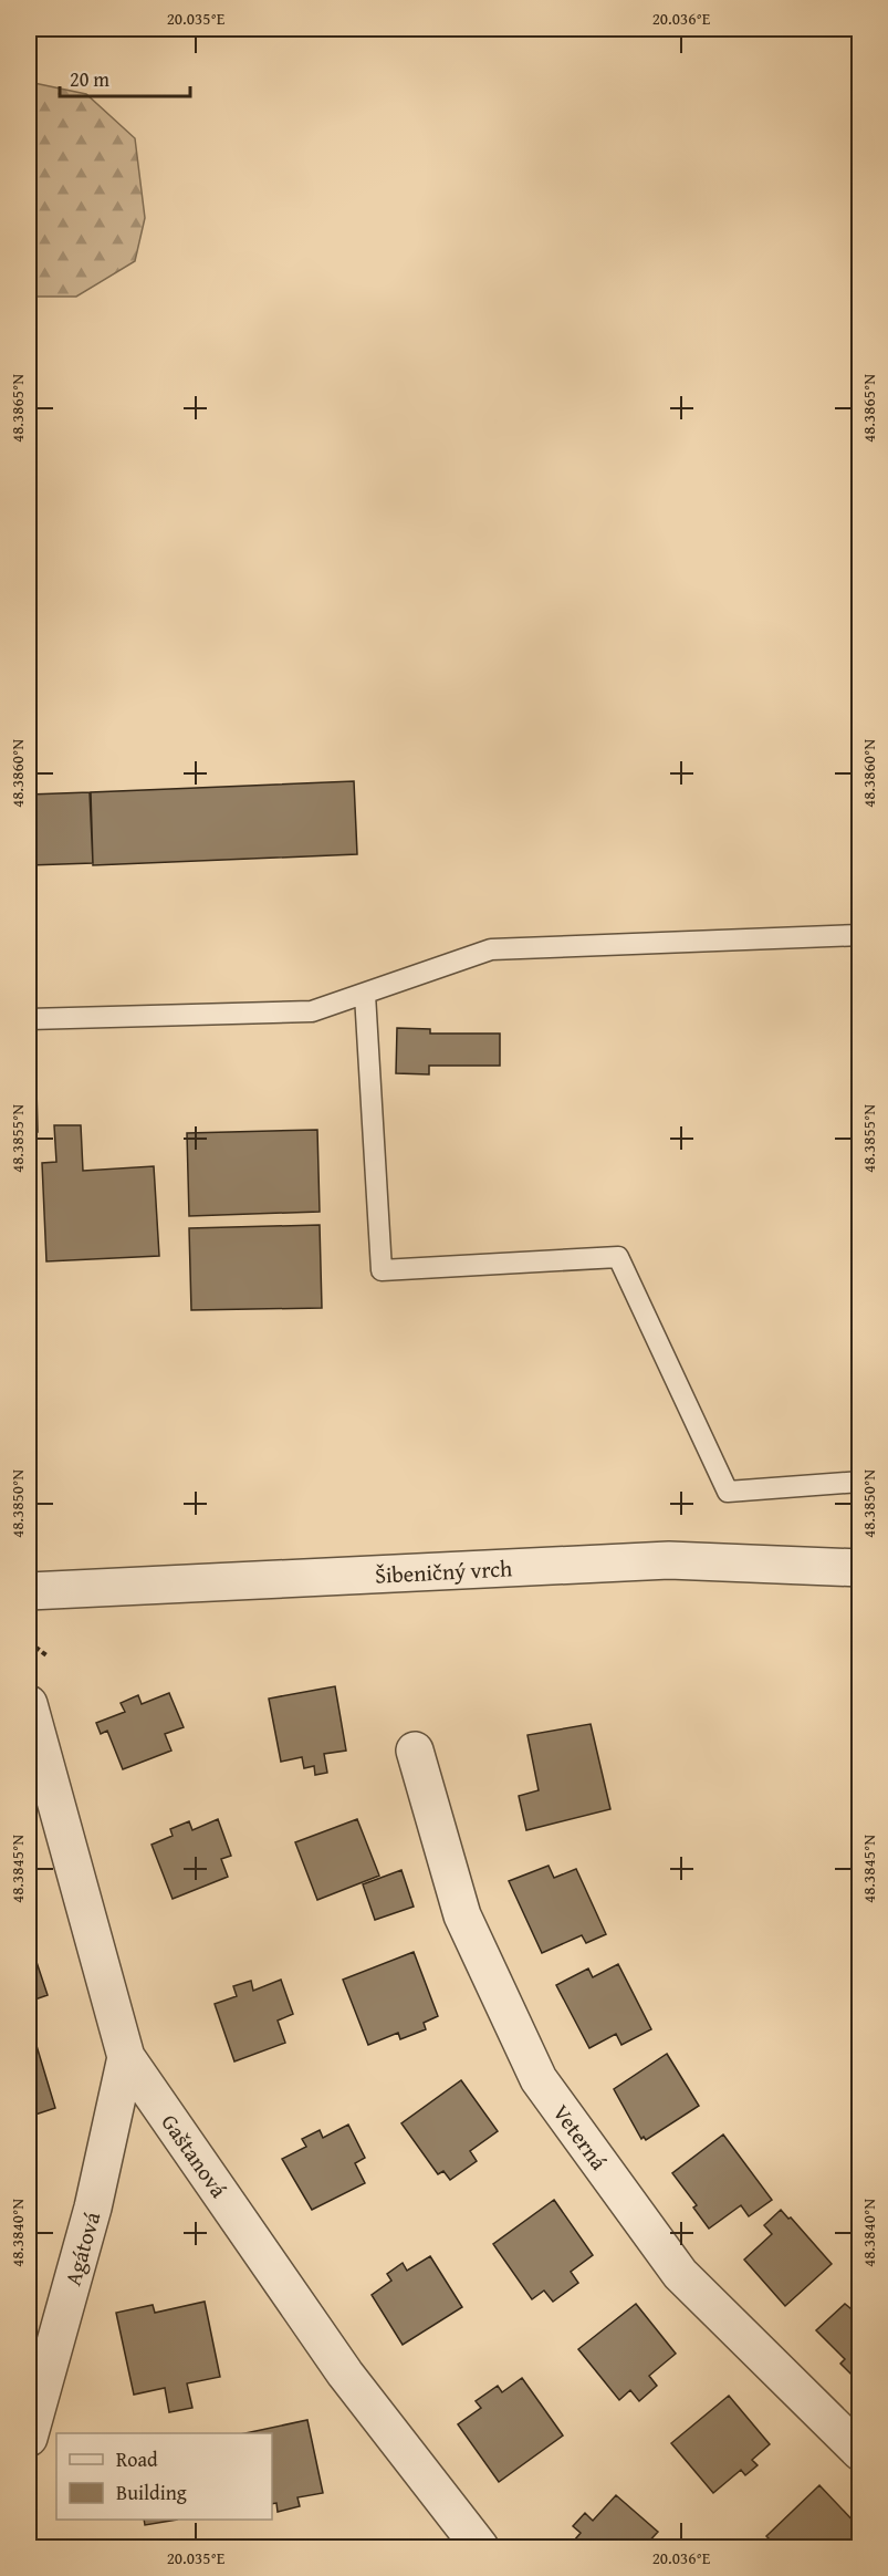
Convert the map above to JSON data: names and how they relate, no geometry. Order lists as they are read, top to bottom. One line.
{"streets":{"street":["Šibeničný vrch","Veterná","Gaštanová","Agátová"]},"crossings":[["Gaštanová","Agátová"]],"legend":["Road","Building"],"scale_bar":"20 m","coordinates":["20.035°E","20.036°E","48.3865°N","48.3860°N","48.3855°N","48.3850°N","48.3845°N","48.3840°N"]}
